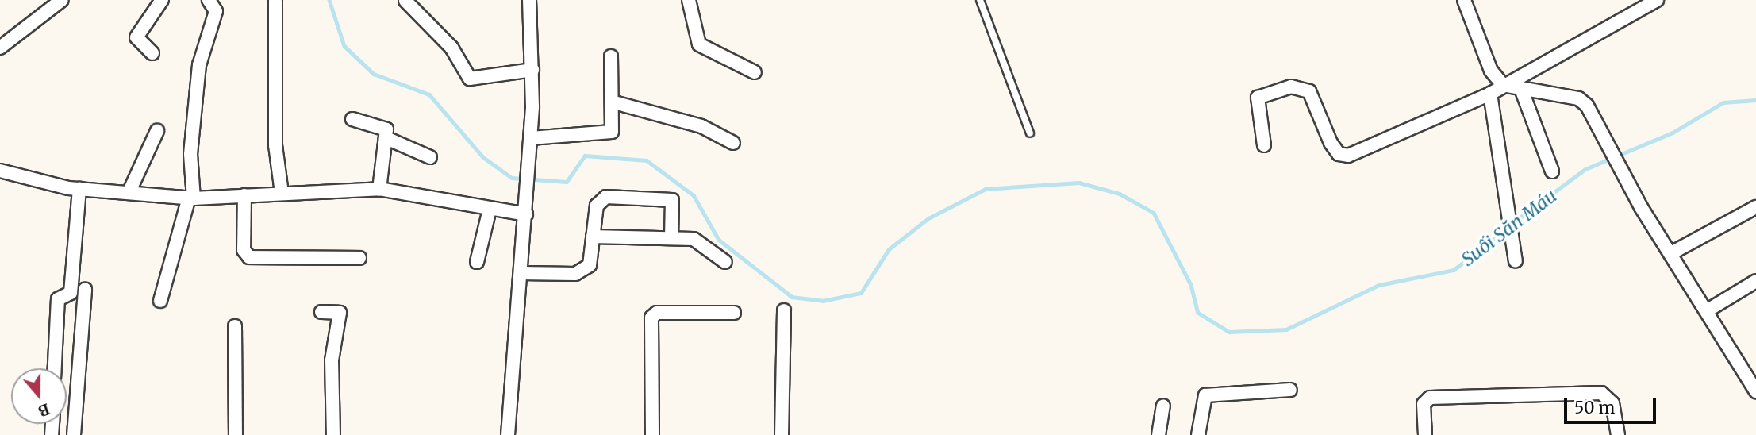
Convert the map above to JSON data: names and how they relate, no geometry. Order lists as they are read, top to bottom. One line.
{"water":["Suối Săn Máu"],"scale_bar":"50 m","north":"bottom"}
